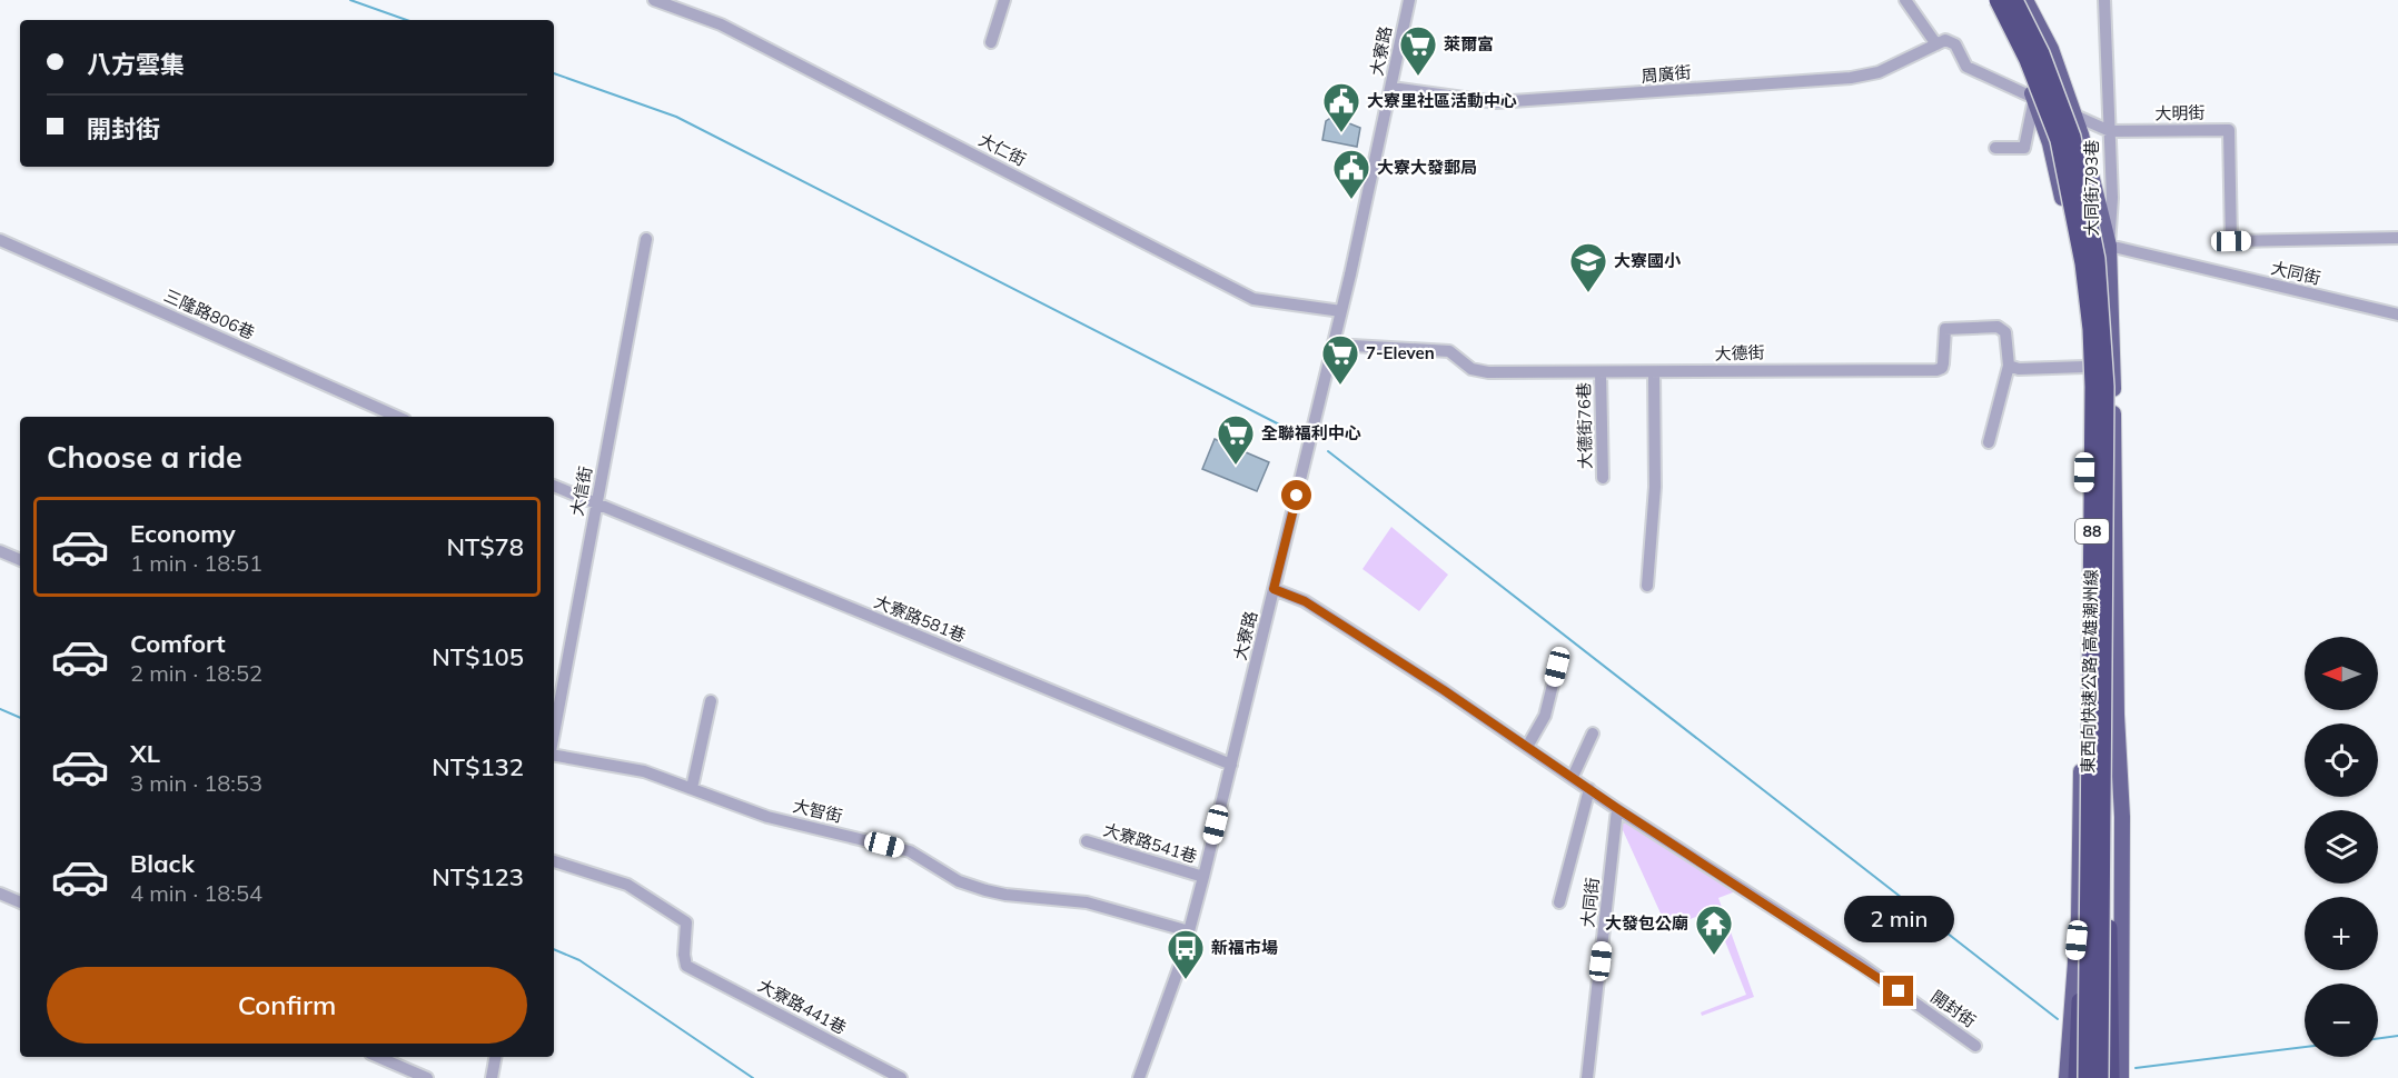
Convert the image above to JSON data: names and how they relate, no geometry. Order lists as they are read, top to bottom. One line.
{"streets":{"highway":["88","東西向快速公路 高雄潮州線"],"street":["大寮路","周廣街","大明街","大仁街","大同街793巷","大同街","三隆路806巷","大德街","大德街76巷","大信街","大寮路581巷","大智街","大寮路541巷","大寮路441巷","開封街"]},"crossings":[["大寮路","周廣街"],["大寮路","大仁街"],["大寮路","大德街"],["大寮路","大寮路581巷"],["大寮路","大智街"],["大寮路","大寮路541巷"],["大寮路","開封街"],["周廣街","大明街"],["大明街","大同街793巷"],["大同街793巷","大同街"],["大同街","開封街"],["大德街","大德街76巷"],["大信街","大寮路581巷"]],"places":{"supermarket":["萊爾富","7-Eleven","全聯福利中心"],"public building":["大寮里社區活動中心","大寮大發郵局"],"school or university":["大寮國小"],"temple":["大發包公廟"],"bus stop":["新福市場"]},"north":"left","page":{"banner":["八方雲集","開封街"],"heading":"Choose a ride","list":[{"name":"Economy","note":"1 min · 18:51","value":"NT$78"},{"name":"Comfort","note":"2 min · 18:52","value":"NT$105"},{"name":"XL","note":"3 min · 18:53","value":"NT$132"},{"name":"Black","note":"4 min · 18:54","value":"NT$123"}],"map_buttons":["+","−"],"bubble":"2 min","buttons":"Confirm"}}
